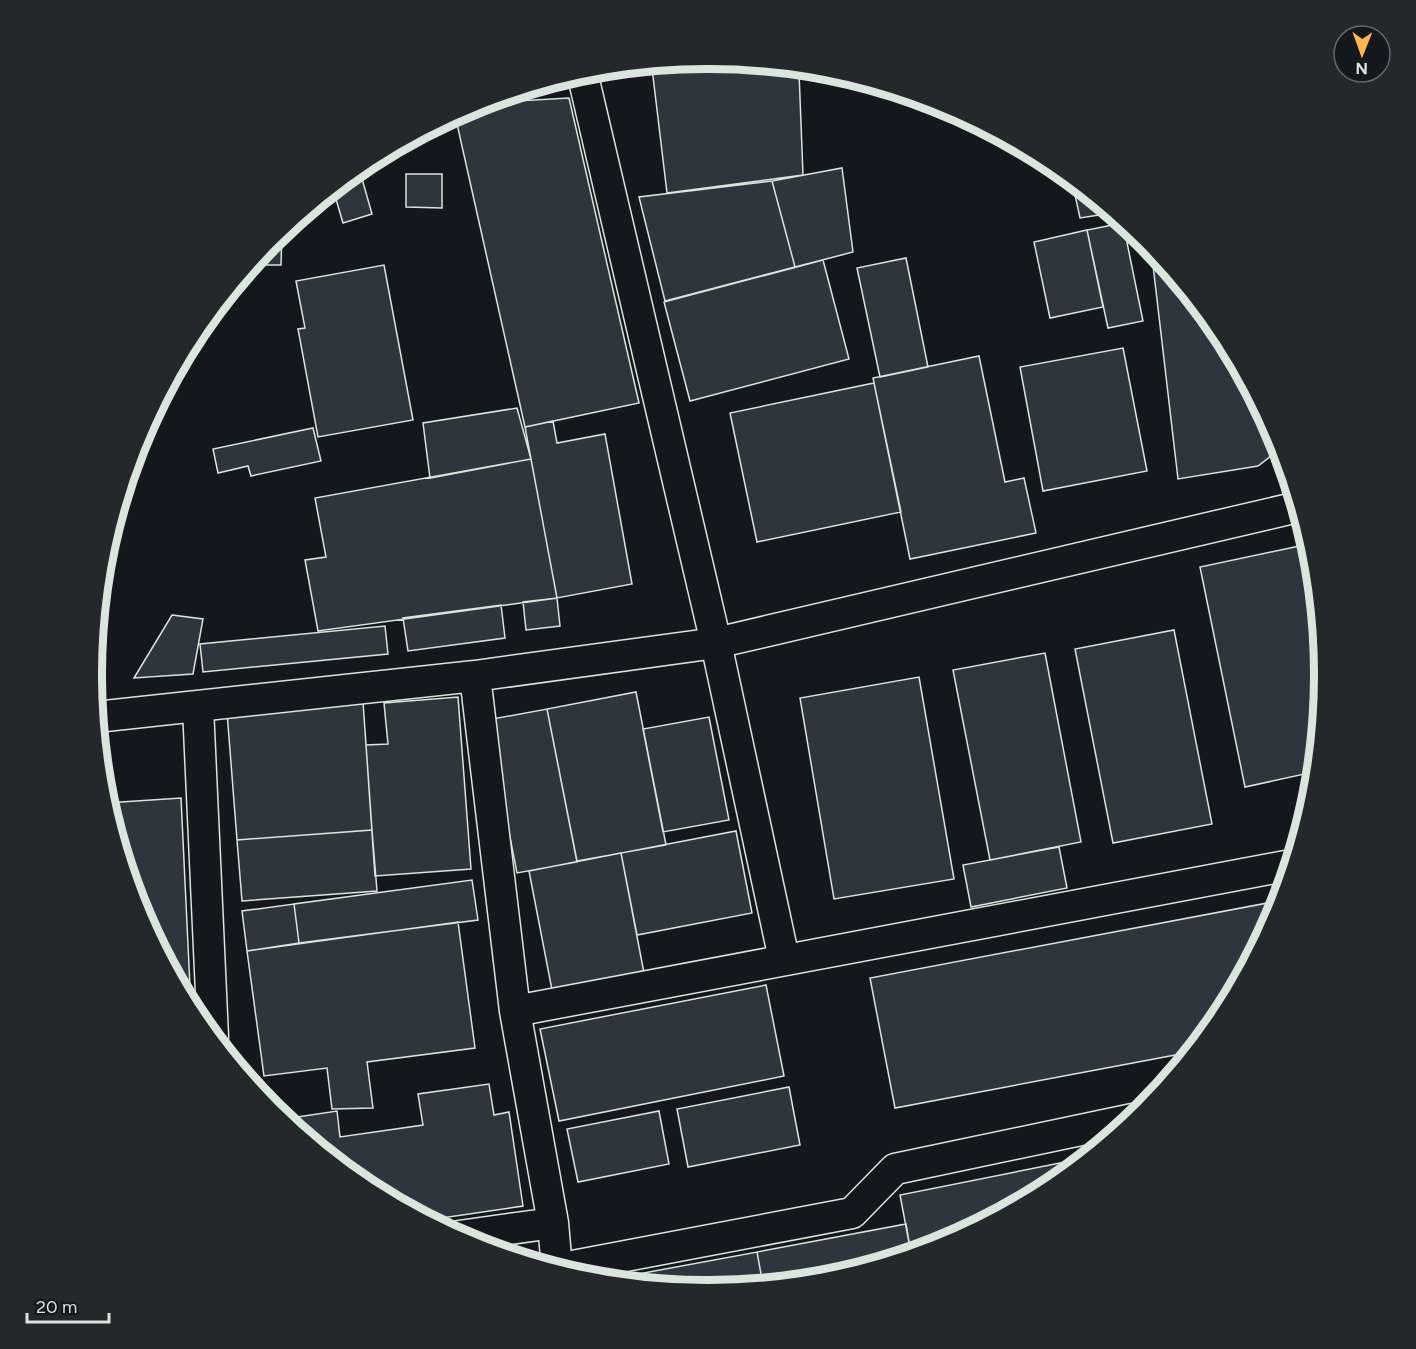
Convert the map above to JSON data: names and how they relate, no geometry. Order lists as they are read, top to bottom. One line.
{"scale_bar":"20 m","north":"bottom"}
